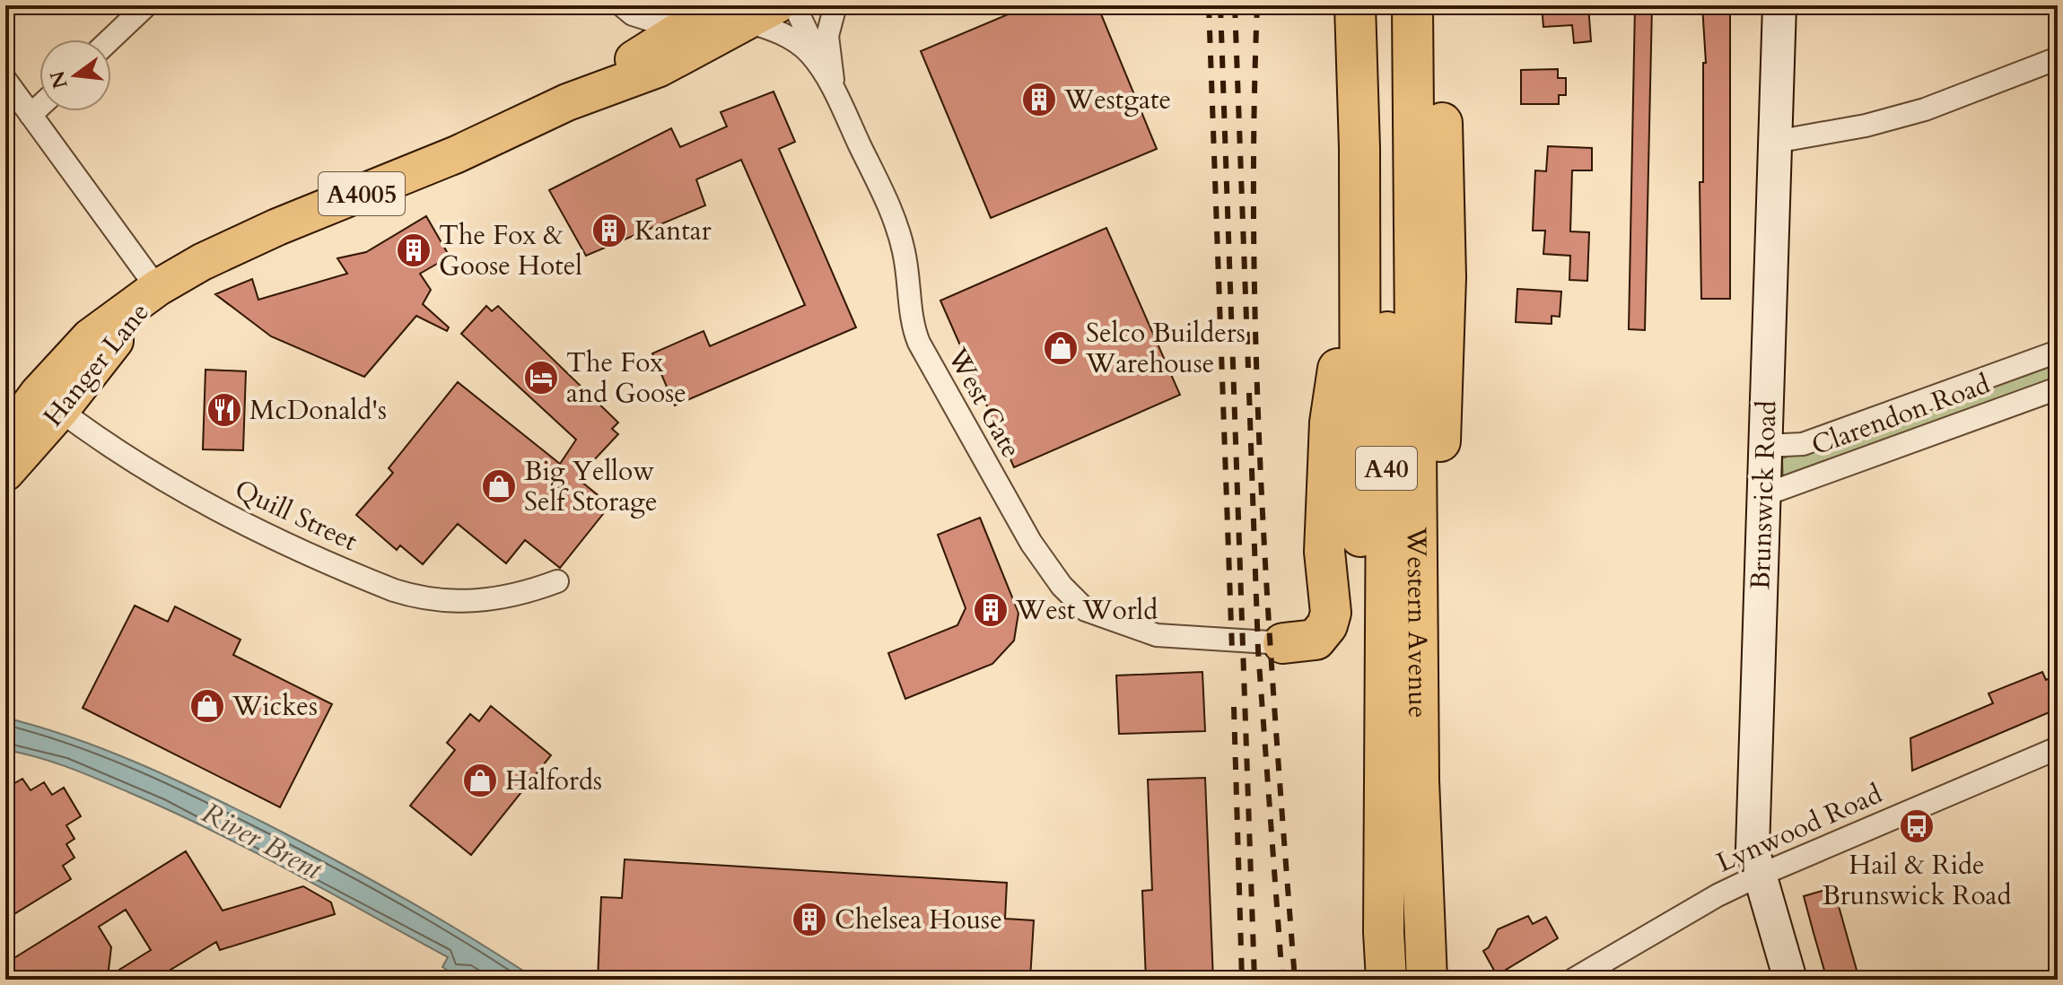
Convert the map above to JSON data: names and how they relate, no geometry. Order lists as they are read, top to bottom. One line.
{"streets":{"highway":["A40","Western Avenue"],"main road":["A4005","Hanger Lane"],"street":["West Gate","Clarendon Road","Brunswick Road","Quill Street","Lynwood Road"]},"crossings":[["Hanger Lane","West Gate"],["Hanger Lane","Quill Street"],["Clarendon Road","Brunswick Road"],["A40","Western Avenue"],["Brunswick Road","Lynwood Road"]],"water":["River Brent"],"places":{"building":["Westgate","Kantar","The Fox & Goose Hotel","West World","Chelsea House"],"shop":["Selco Builders Warehouse","Big Yellow Self Storage","Wickes","Halfords"],"hotel":["The Fox and Goose"],"restaurant":["McDonald's"],"bus stop":["Hail & Ride Brunswick Road"]},"north":"left"}
